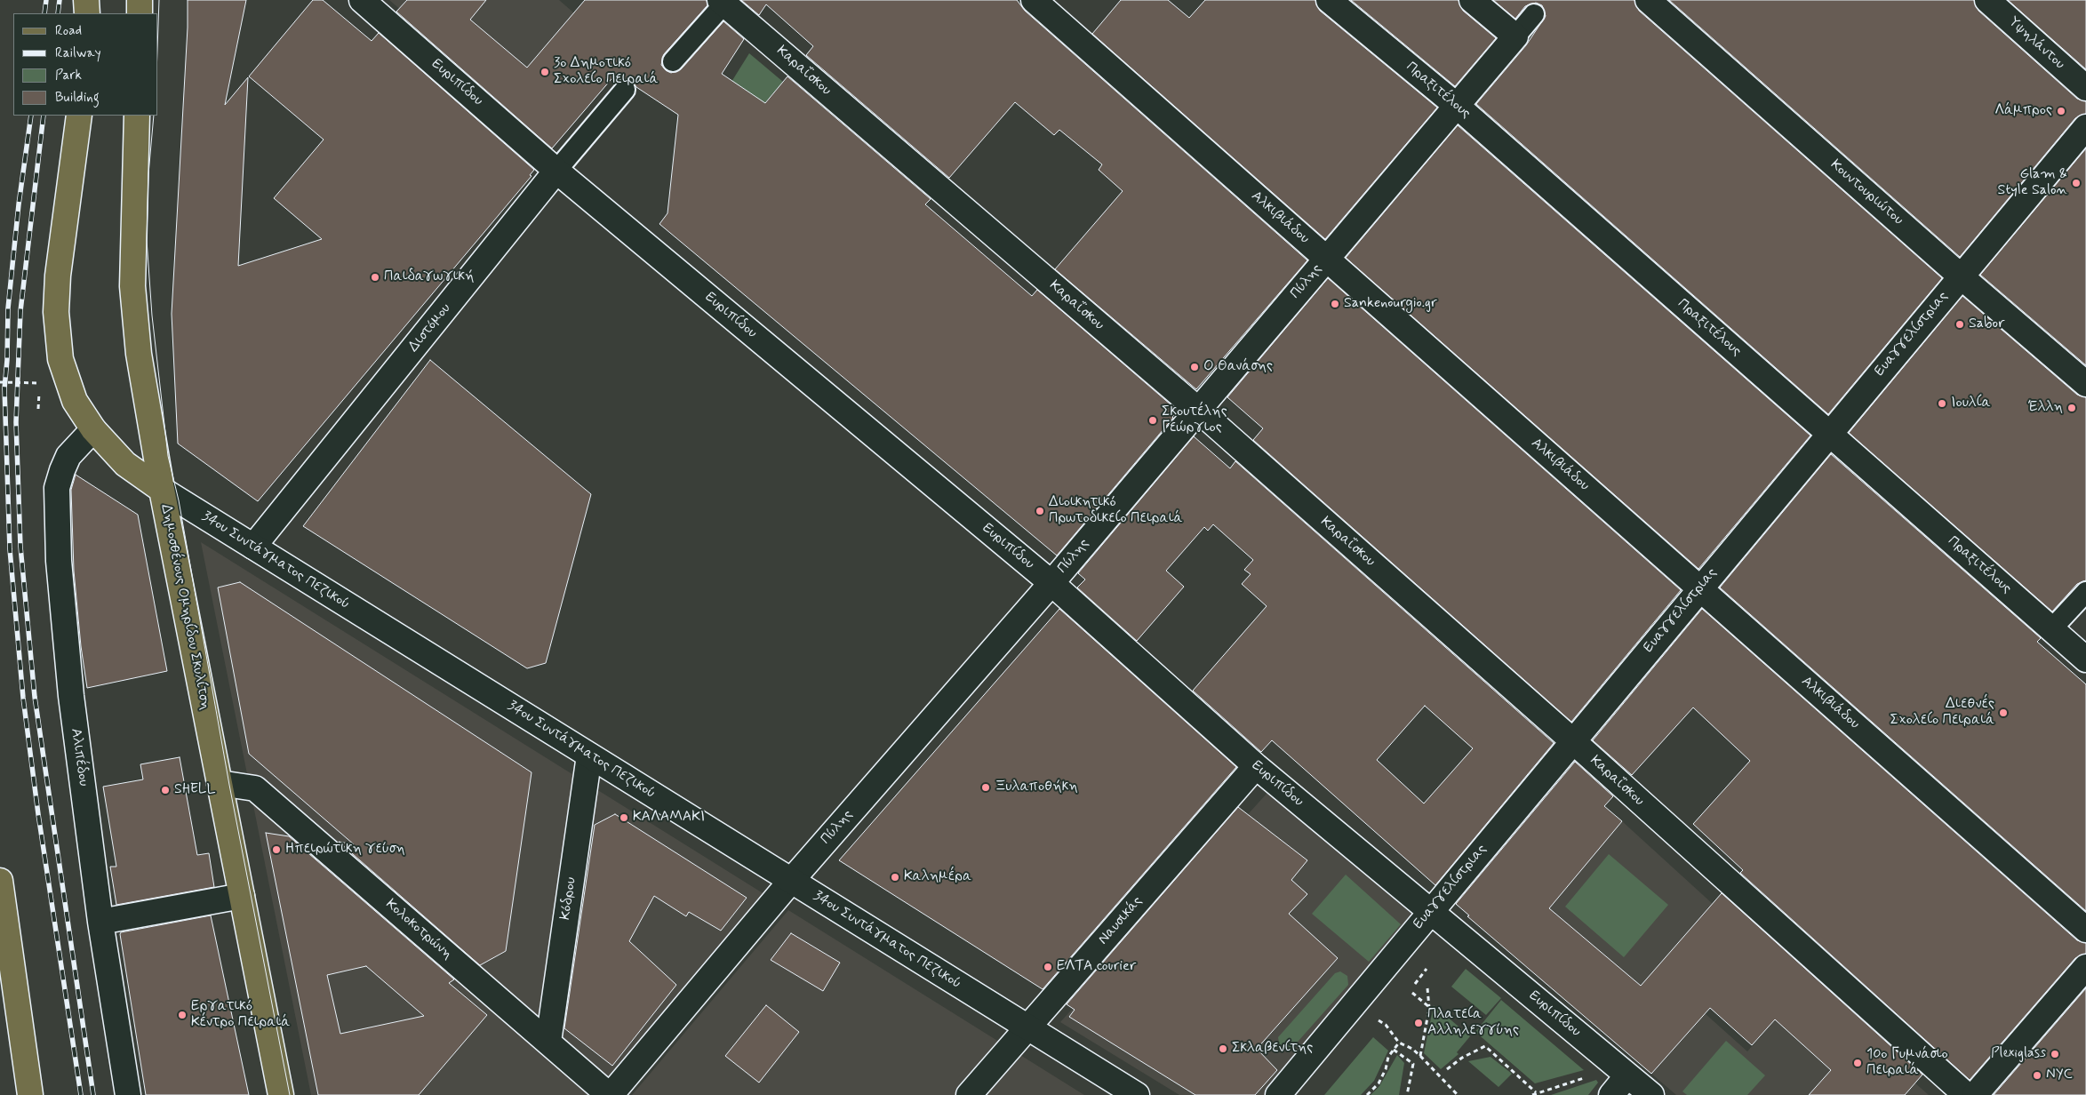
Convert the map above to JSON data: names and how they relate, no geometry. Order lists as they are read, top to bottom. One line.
{"streets":{"main road":["Δημοσθένους Ομηρίδου Σκυλίτση"],"street":["Υψηλάντου","Καραΐσκου","Ευριπίδου","Πραξιτέλους","Κουντουριώτου","Αλκιβιάδου","Πύλης","Διστόμου","Ευαγγελίστριας","34ου Συντάγματος Πεζικού","Αλιπέδου","Κόδρου","Ναυσικάς","Κολοκοτρώνη"]},"crossings":[["Καραΐσκου","Πύλης"],["Καραΐσκου","Ευαγγελίστριας"],["Ευριπίδου","Πύλης"],["Ευριπίδου","Διστόμου"],["Ευριπίδου","Ευαγγελίστριας"],["Ευριπίδου","Ναυσικάς"],["Πραξιτέλους","Πύλης"],["Πραξιτέλους","Ευαγγελίστριας"],["Κουντουριώτου","Ευαγγελίστριας"],["Αλκιβιάδου","Πύλης"],["Αλκιβιάδου","Ευαγγελίστριας"],["Πύλης","34ου Συντάγματος Πεζικού"],["Πύλης","Κολοκοτρώνη"],["Διστόμου","34ου Συντάγματος Πεζικού"],["34ου Συντάγματος Πεζικού","Δημοσθένους Ομηρίδου Σκυλίτση"],["34ου Συντάγματος Πεζικού","Κόδρου"],["34ου Συντάγματος Πεζικού","Ναυσικάς"],["Δημοσθένους Ομηρίδου Σκυλίτση","Κολοκοτρώνη"],["Κόδρου","Κολοκοτρώνη"]],"places":["3ο Δημοτικό Σχολείο Πειραιά","Λάμπρος","Glam & Style Salon","Παιδαγωγική","Sankenourgio.gr","Sabor","Ο Θανάσης","Ιουλία","Έλλη","Σκουτέλης Γεώργιος","Διοικητικό Πρωτοδικείο Πειραιά","Διεθνές Σχολείο Πειραιά","Ξυλαποθήκη","SHELL","ΚΑΛΑΜΑΚΙ","Ηπειρώτικη γεύση","Καλημέρα","ΕΛΤΑ courier","Εργατικό Κέντρο Πειραιά","Πλατεία Αλληλεγγύης","Σκλαβενίτης","Plexiglass","10ο Γυμνάσιο Πειραιά","NYC"],"legend":["Road","Railway","Park","Building"]}
